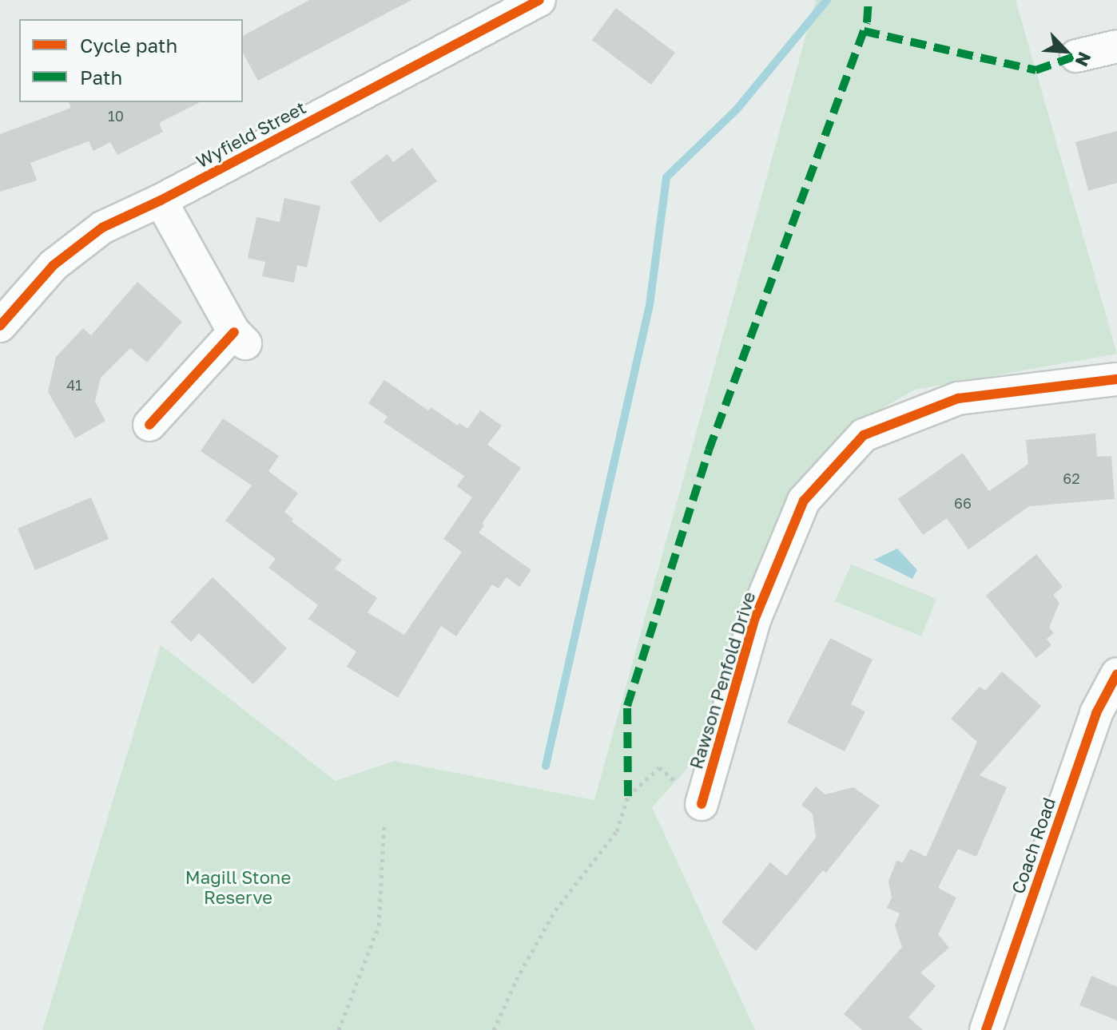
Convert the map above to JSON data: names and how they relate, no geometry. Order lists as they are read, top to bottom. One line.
{"streets":{"street":["Wyfield Street","Rawson Penfold Drive","Coach Road"]},"parks":["Magill Stone Reserve"],"house_numbers":["10","41","62","66"],"legend":["Cycle path","Path"],"north":"bottom right"}
